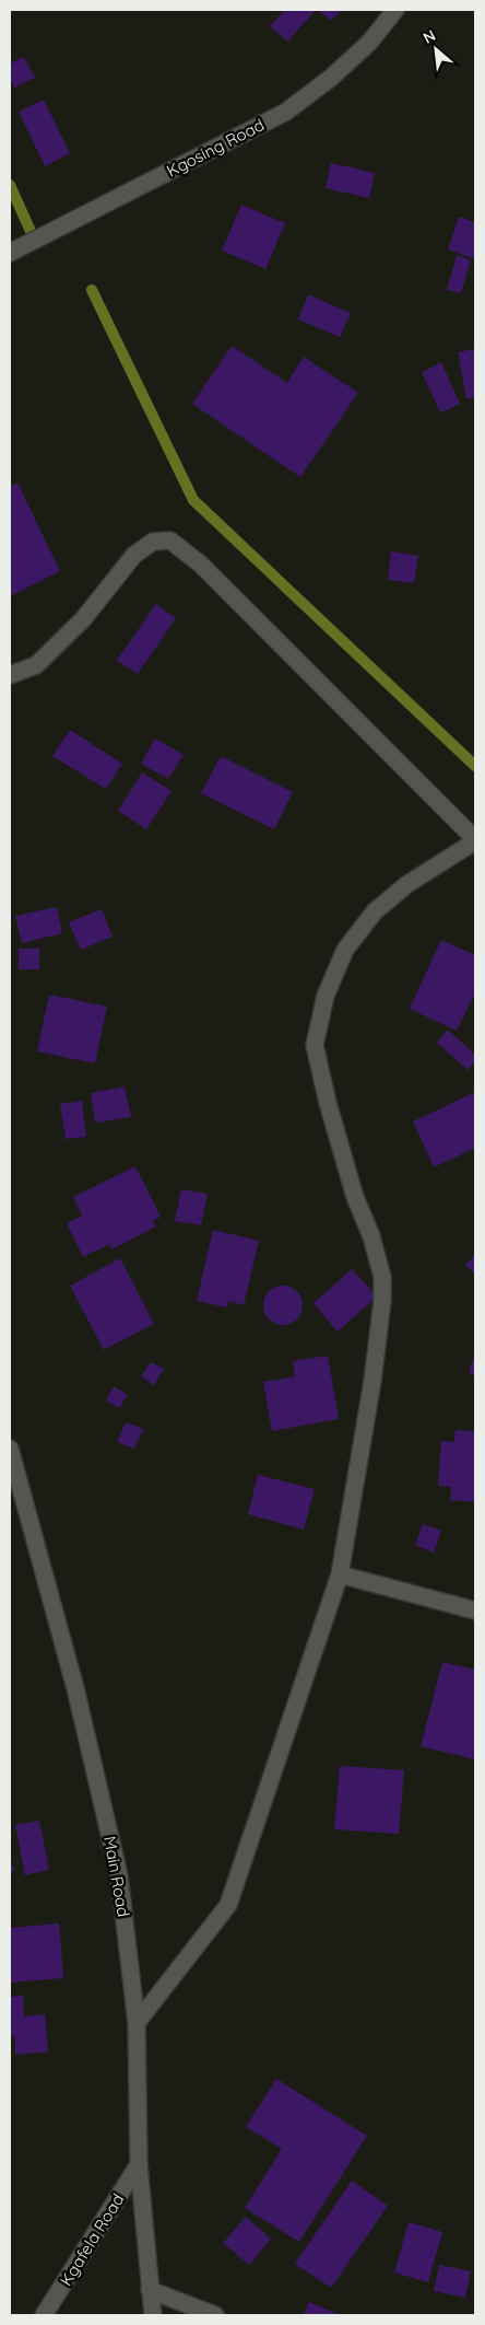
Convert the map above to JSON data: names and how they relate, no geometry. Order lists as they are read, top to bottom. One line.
{"streets":{"street":["Kgosing Road","Main Road","Kgafela Road"]},"crossings":[["Main Road","Kgafela Road"]],"north":"top left"}
